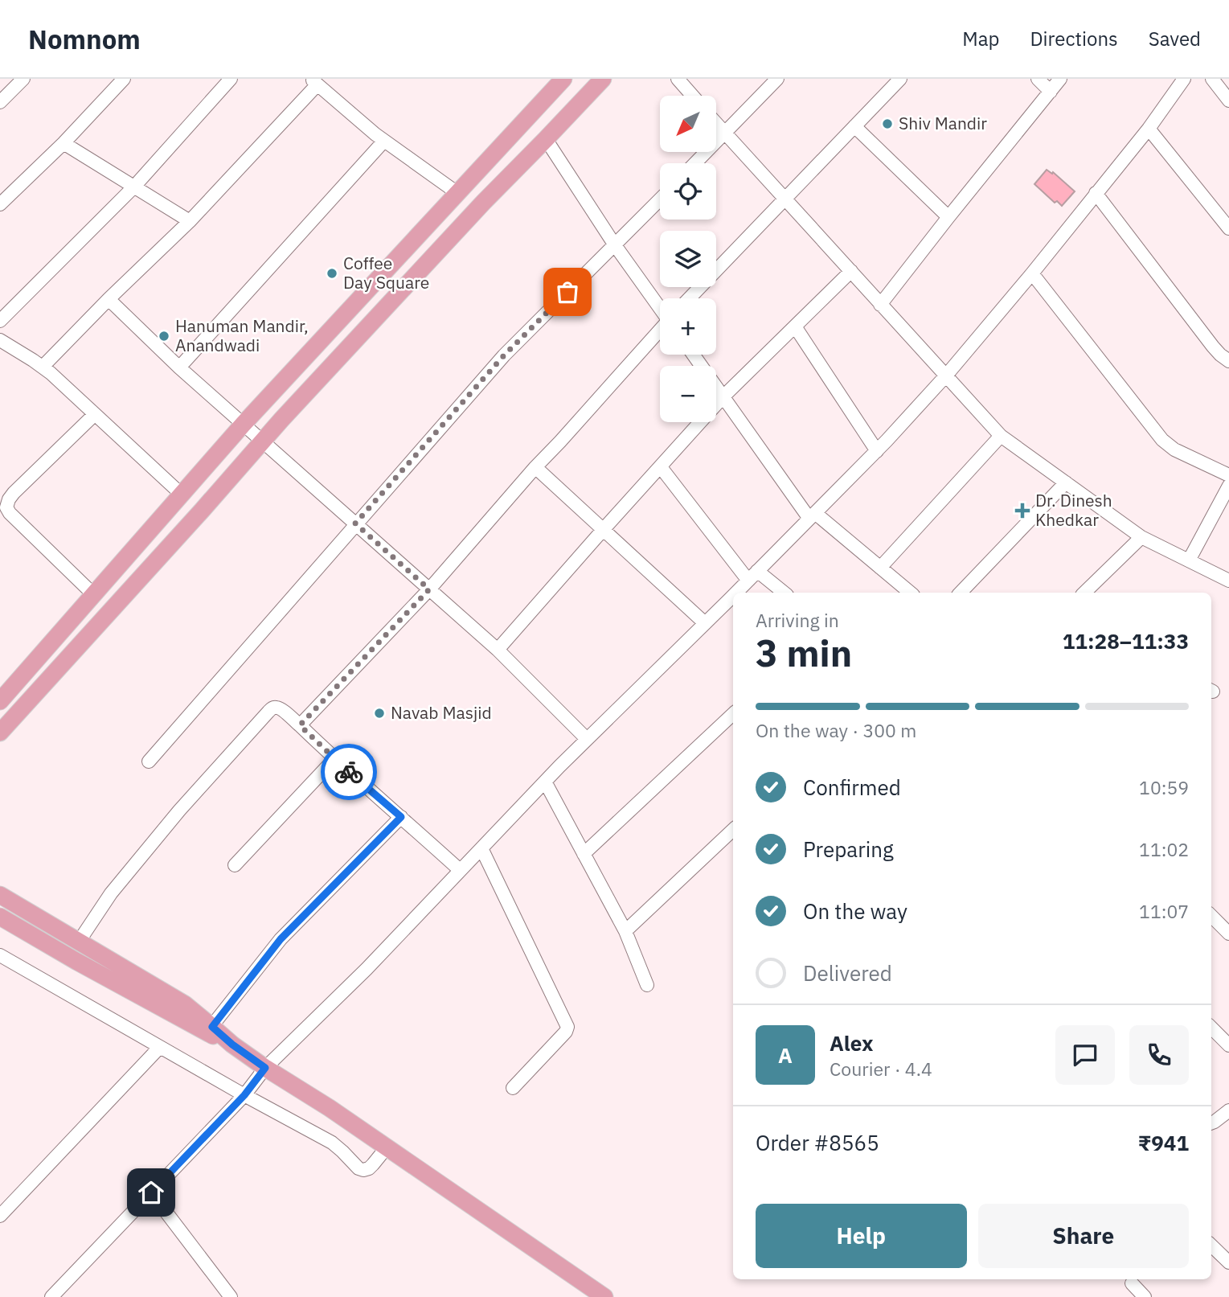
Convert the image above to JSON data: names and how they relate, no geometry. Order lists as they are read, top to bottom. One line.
{"places":{"other":["Shiv Mandir","Coffee Day Square","Hanuman Mandir, Anandwadi","Navab Masjid"],"health":["Dr. Dinesh Khedkar"]},"north":"bottom left","page":{"header":"Nomnom","nav":["Map","Directions","Saved"],"map_buttons":["+","−"],"heading":["3 min","Arriving in","11:28–11:33"],"panel":["Alex","Courier · 4.4","Order #8565","₹941"],"bar":"On the way · 300 m","list":[["Confirmed","10:59"],["Preparing","11:02"],["On the way","11:07"],"Delivered"],"round":"A","buttons":["Help","Share"]}}
